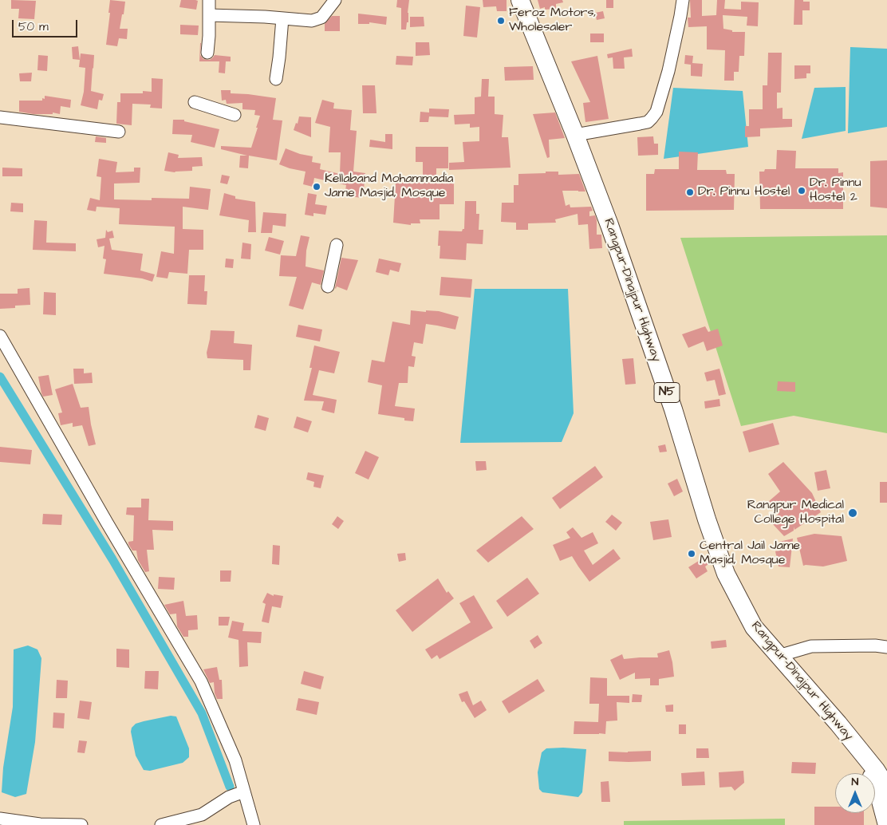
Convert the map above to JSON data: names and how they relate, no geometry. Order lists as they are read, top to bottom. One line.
{"streets":{"highway":["Rangpur-Dinajpur Highway","N5"]},"crossings":[["Rangpur-Dinajpur Highway","N5"]],"places":["Feroz Motors, Wholesaler","Kellaband Mohammadia Jame Masjid, Mosque","Dr. Pinnu Hostel 2","Dr. Pinnu Hostel","Rangpur Medical College Hospital","Central Jail Jame Masjid, Mosque"],"scale_bar":"50 m","north":"top"}
